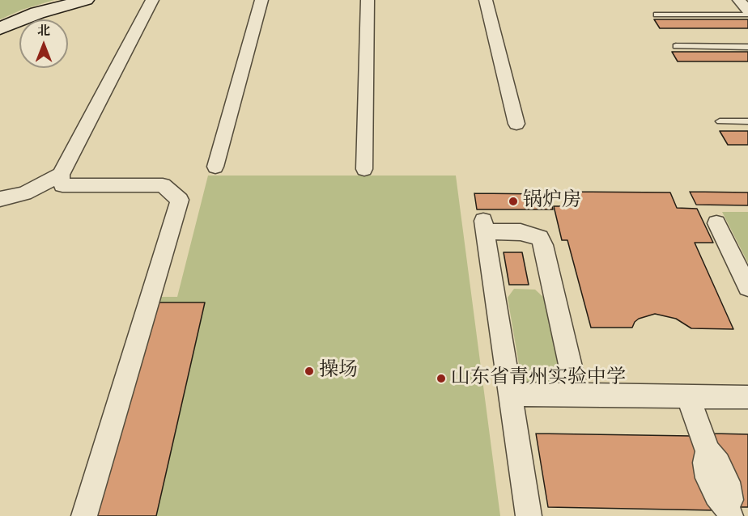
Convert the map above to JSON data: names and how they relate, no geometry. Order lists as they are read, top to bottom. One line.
{"places":["锅炉房","操场","山东省青州实验中学"],"north":"top"}
